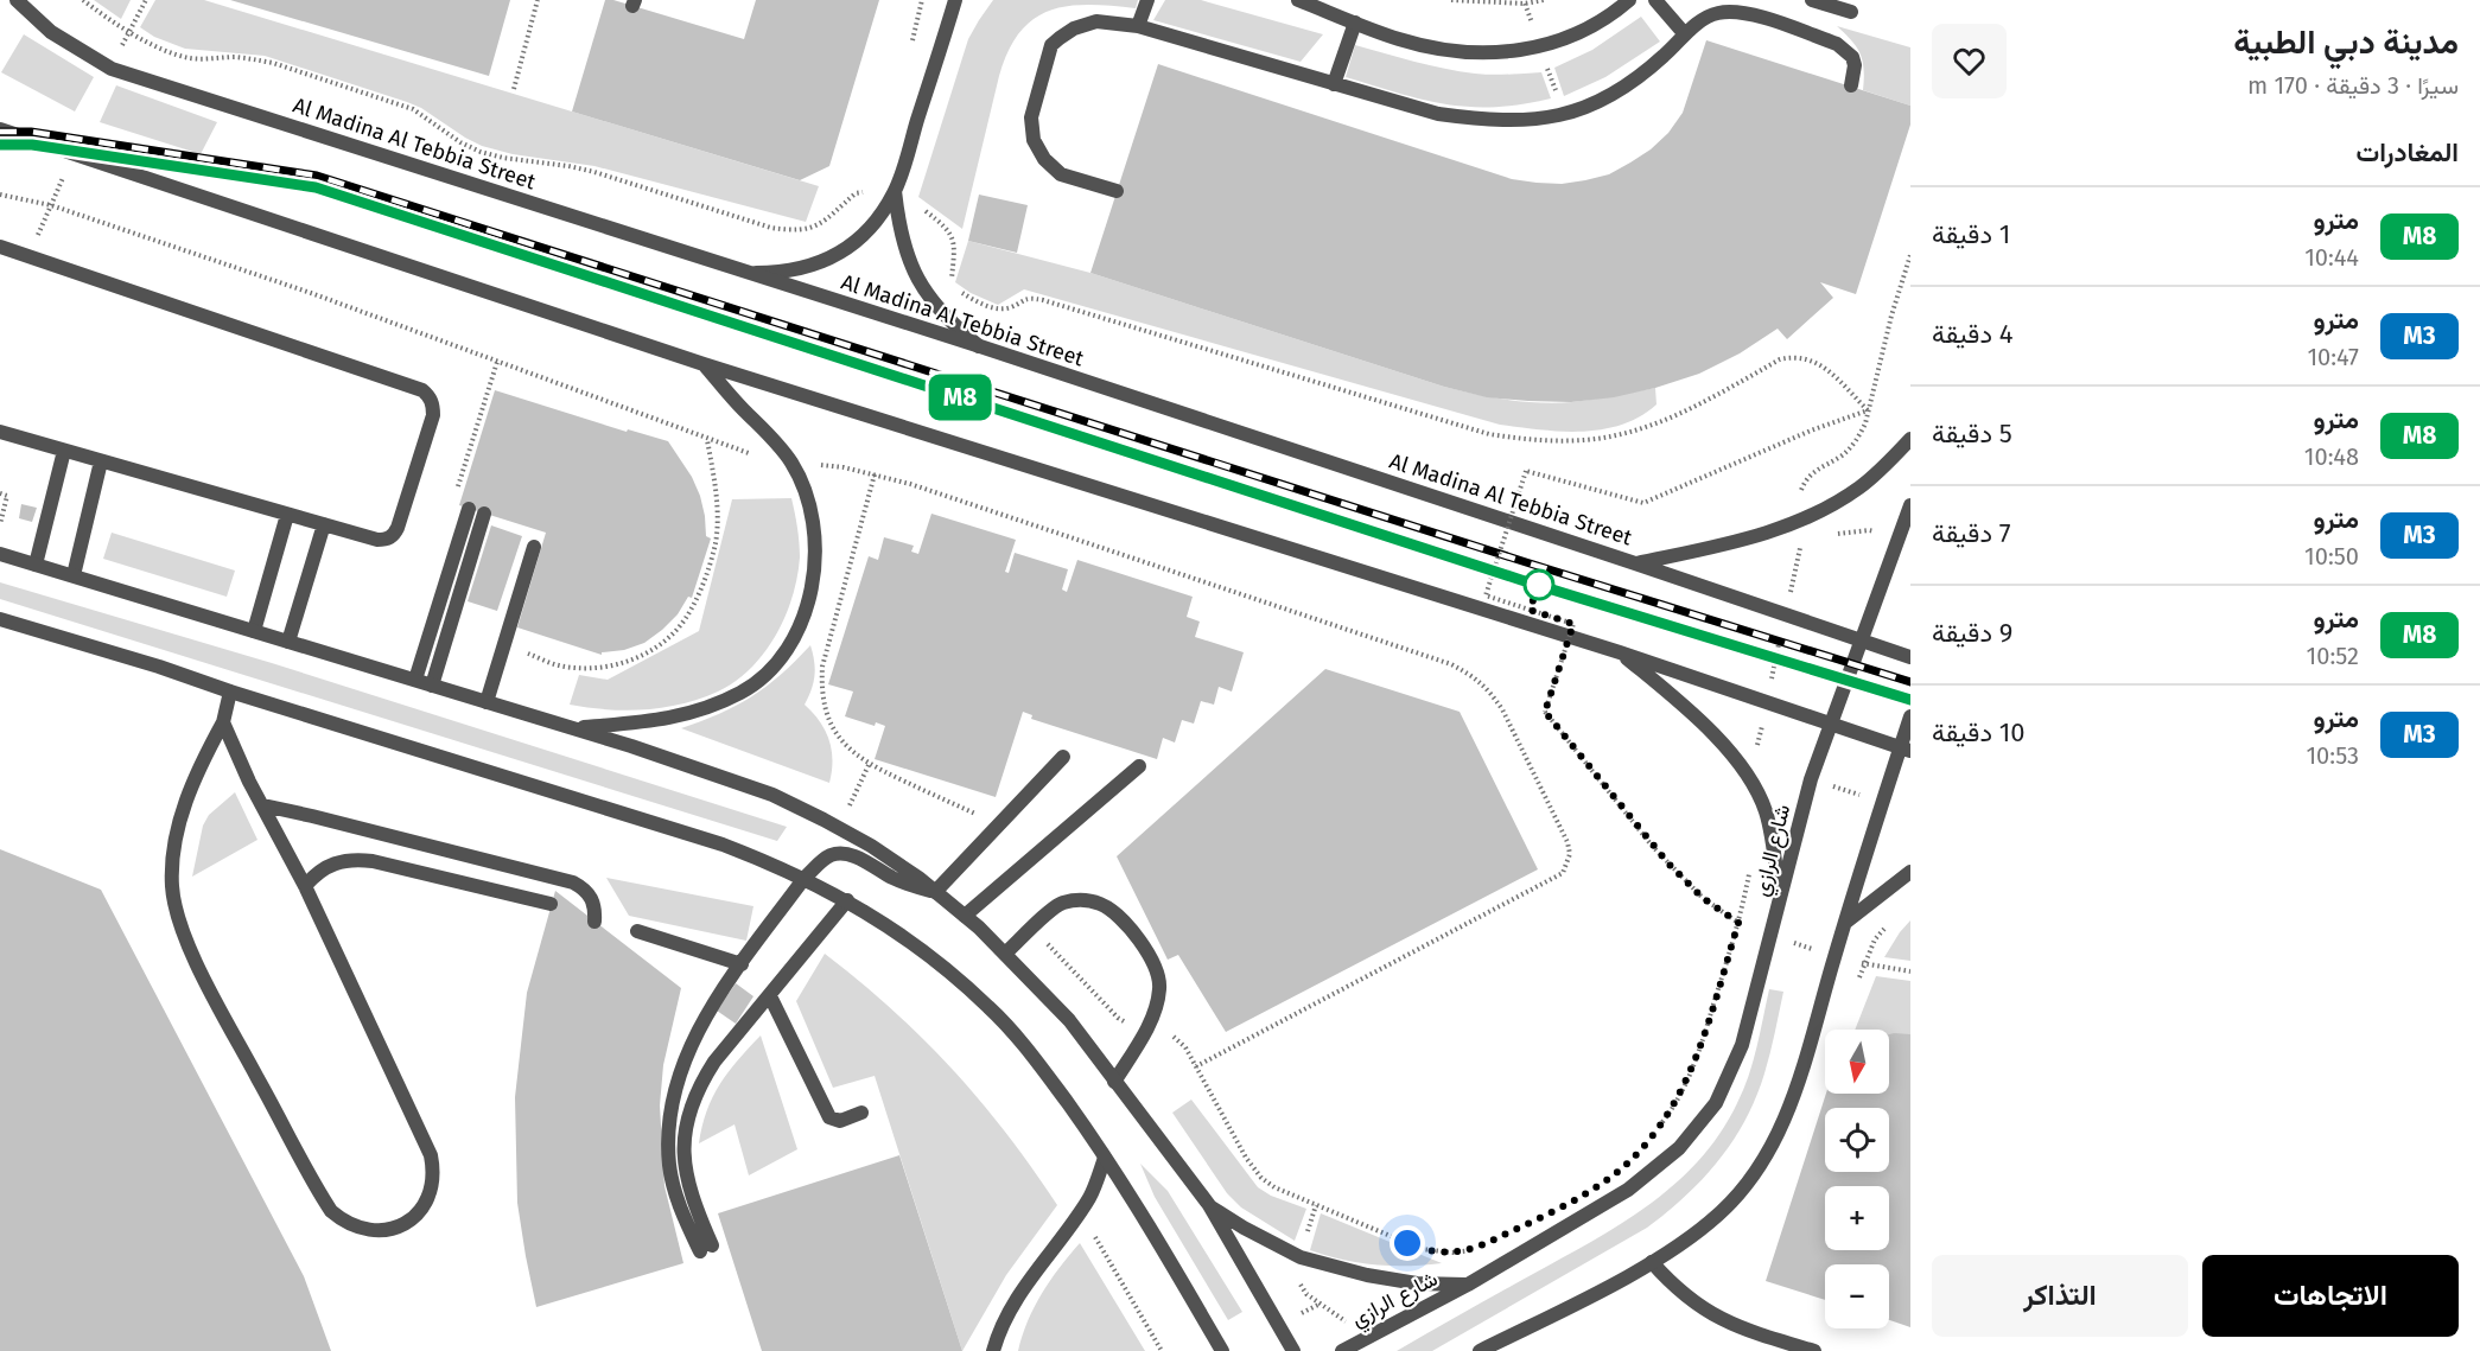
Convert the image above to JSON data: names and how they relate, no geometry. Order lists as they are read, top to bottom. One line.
{"streets":{"street":["Al Madina Al Tebbia Street","شارع الرازي"]},"crossings":[["Al Madina Al Tebbia Street","شارع الرازي"]],"lines":["metro line M8"],"north":"bottom","page":{"heading":[["مدينة دبي الطبية","سيرًا · 3 دقيقة · 170 m"],"المغادرات"],"on_map":"M8","list":[{"mark":"M8","name":"مترو","note":"10:44","value":"1 دقيقة"},{"mark":"M3","name":"مترو","note":"10:47","value":"4 دقيقة"},{"mark":"M8","name":"مترو","note":"10:48","value":"5 دقيقة"},{"mark":"M3","name":"مترو","note":"10:50","value":"7 دقيقة"},{"mark":"M8","name":"مترو","note":"10:52","value":"9 دقيقة"},{"mark":"M3","name":"مترو","note":"10:53","value":"10 دقيقة"}],"map_buttons":["+","−"],"buttons":["الاتجاهات","التذاكر"]}}
